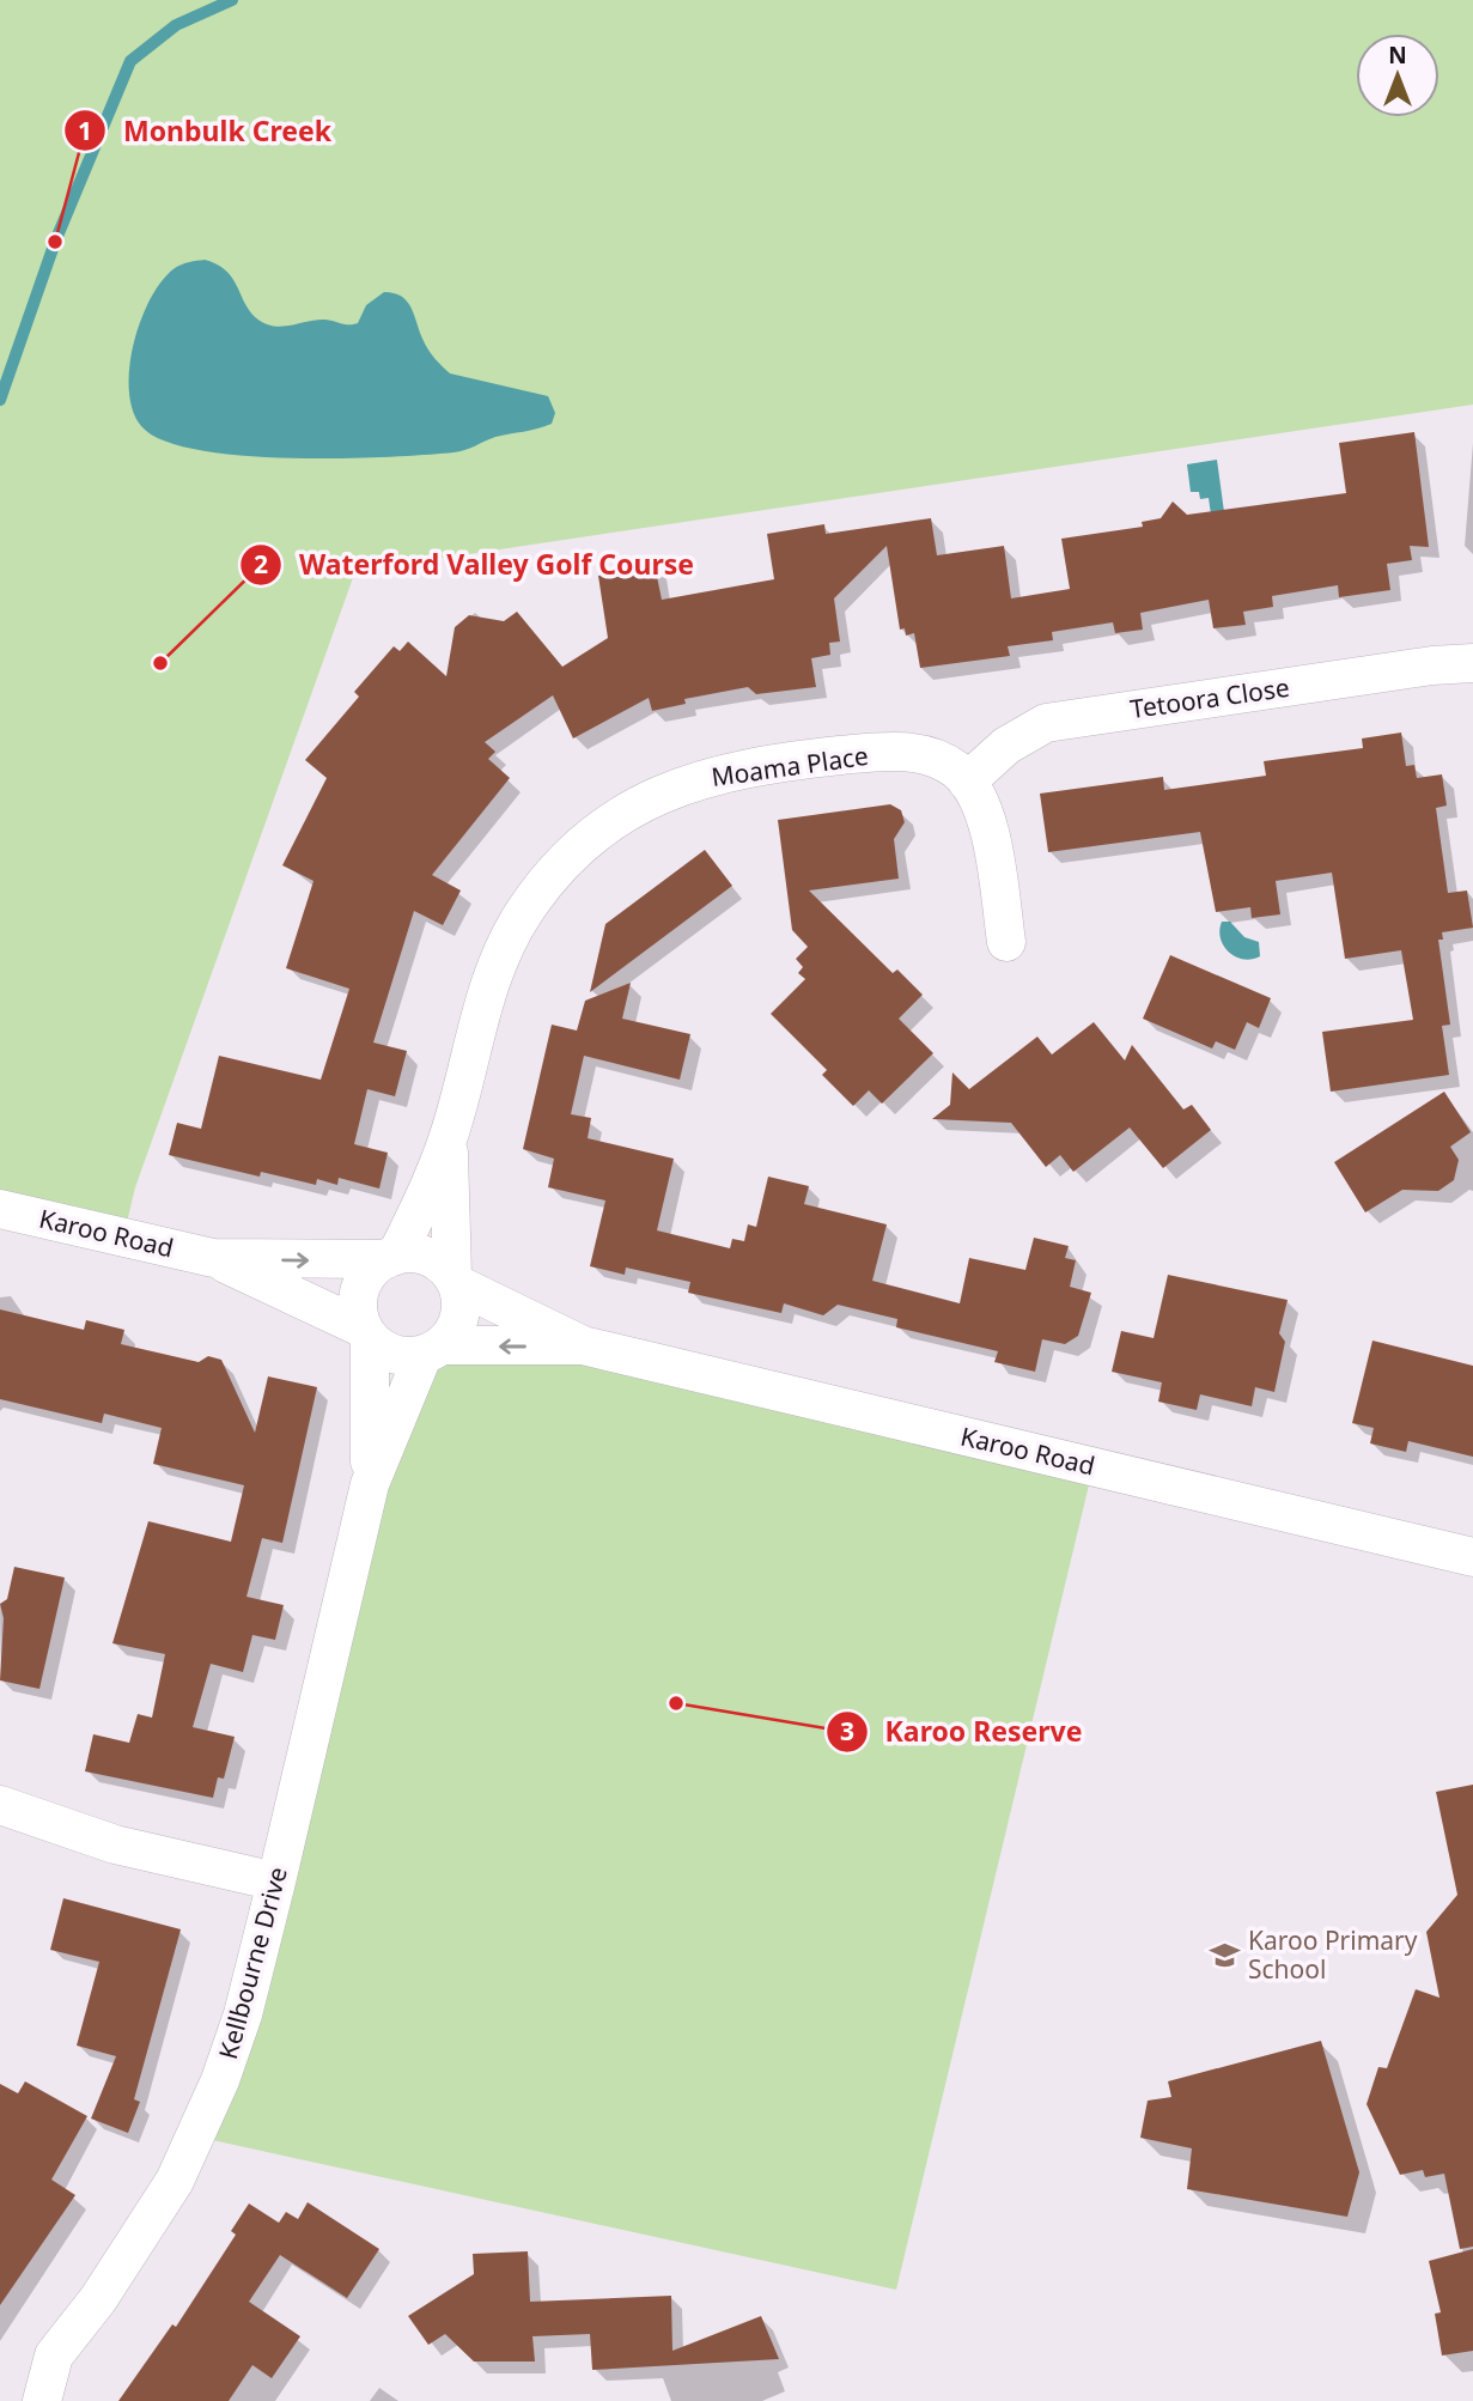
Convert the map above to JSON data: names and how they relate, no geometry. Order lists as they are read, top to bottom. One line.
{"streets":{"street":["Tetoora Close","Moama Place","Karoo Road","Kellbourne Drive"]},"crossings":[["Tetoora Close","Moama Place"],["Moama Place","Karoo Road"],["Moama Place","Kellbourne Drive"],["Karoo Road","Kellbourne Drive"]],"places":{"other":["Monbulk Creek","Waterford Valley Golf Course","Karoo Reserve"],"school or university":["Karoo Primary School"]},"north":"top"}
